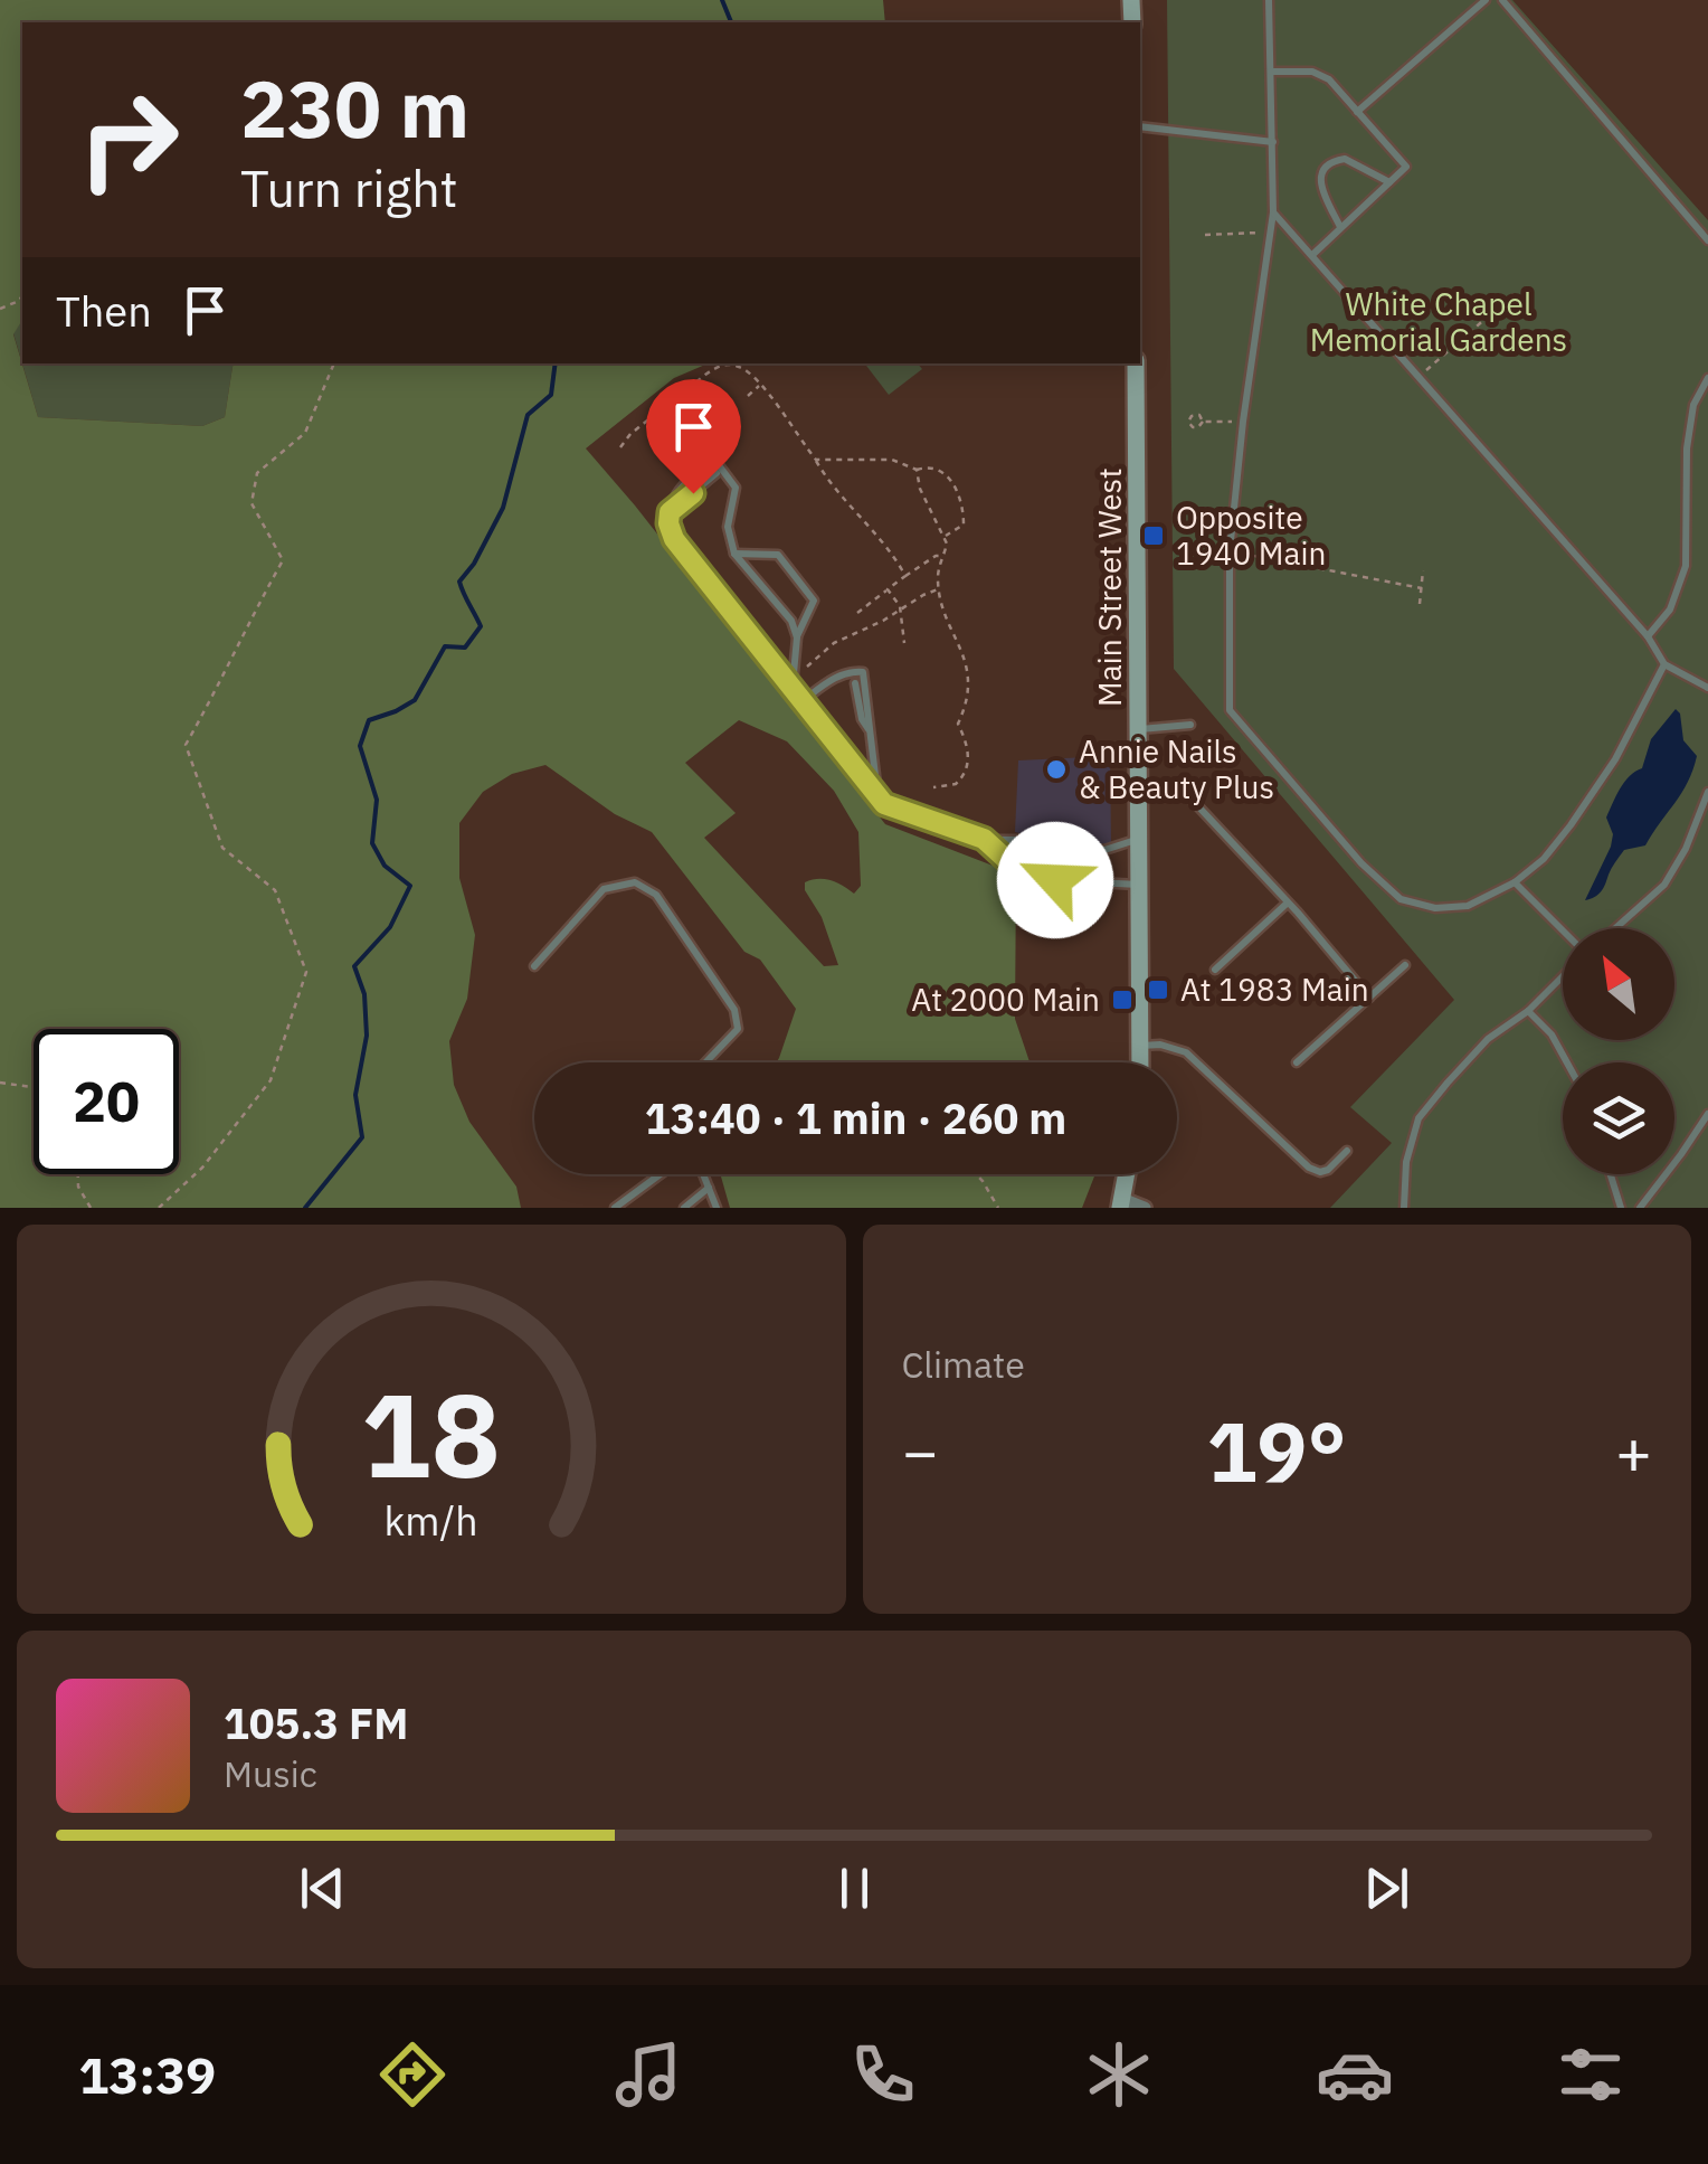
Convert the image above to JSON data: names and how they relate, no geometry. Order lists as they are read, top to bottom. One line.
{"streets":{"main road":["Main Street West"]},"parks":["White Chapel Memorial Gardens"],"places":{"transit":["Opposite 1940 Main","At 1983 Main","At 2000 Main"],"other":["Annie Nails & Beauty Plus"]},"north":"top left","page":{"turn":["230 m","Turn right"],"then":"Then","limit":"20","trip":"13:40 · 1 min · 260 m","tile":"Climate","heat":["−","19°","+"],"song":["105.3 FM","Music"],"tabs":"13:39","gauge":["18","km/h"]}}
